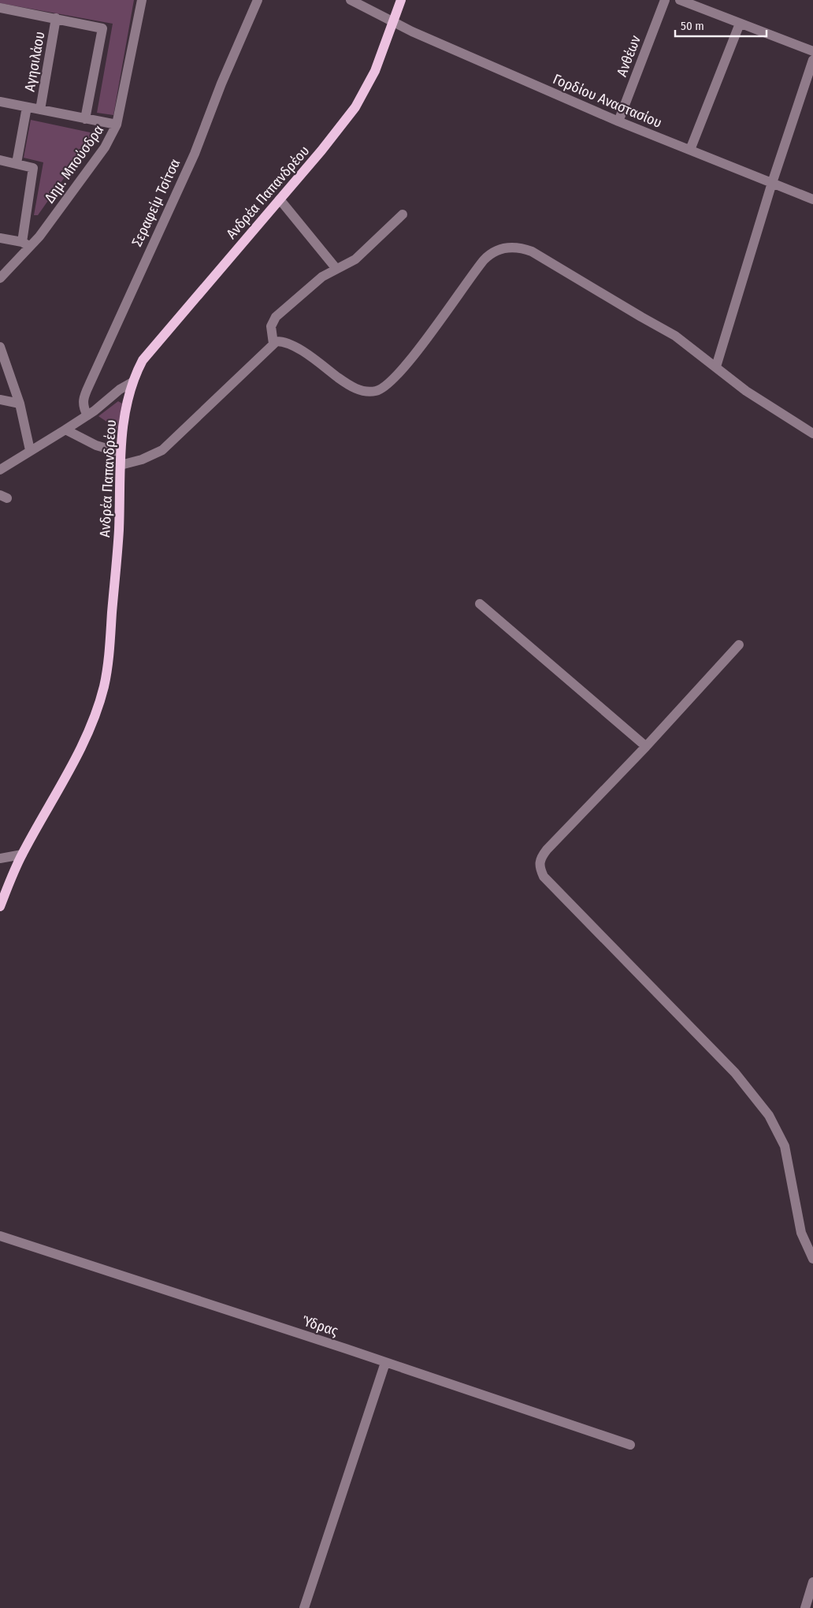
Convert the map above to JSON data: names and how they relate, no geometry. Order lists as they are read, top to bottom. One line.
{"streets":{"main road":["Ανδρέα Παπανδρέου"],"street":["Ανθέων","Αγησιλάου","Γορδίου Αναστασίου","Δημ. Μπούσδρα","Σεραφείμ Τσίτσα","Ύδρας"]},"crossings":[["Ανθέων","Γορδίου Αναστασίου"],["Γορδίου Αναστασίου","Ανδρέα Παπανδρέου"]],"scale_bar":"50 m"}
